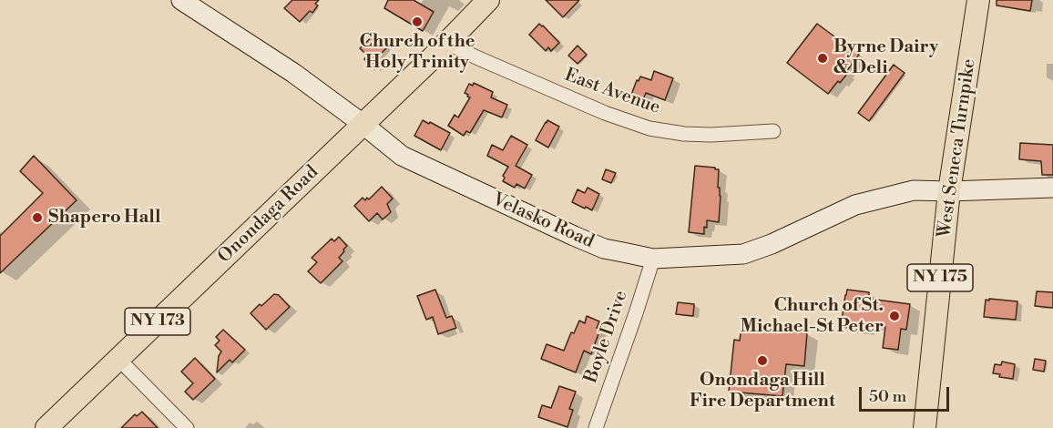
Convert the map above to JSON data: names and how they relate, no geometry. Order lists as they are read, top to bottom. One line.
{"streets":{"main road":["West Seneca Turnpike","Onondaga Road","NY 175","NY 173"],"street":["East Avenue","Velasko Road","Boyle Drive"]},"crossings":[["East Avenue","Onondaga Road"],["West Seneca Turnpike","Velasko Road"],["Onondaga Road","Velasko Road"],["Velasko Road","Boyle Drive"]],"places":["Church of the Holy Trinity","Byrne Dairy & Deli","Shapero Hall","Church of St. Michael-St Peter","Onondaga Hill Fire Department"],"scale_bar":"50 m"}
